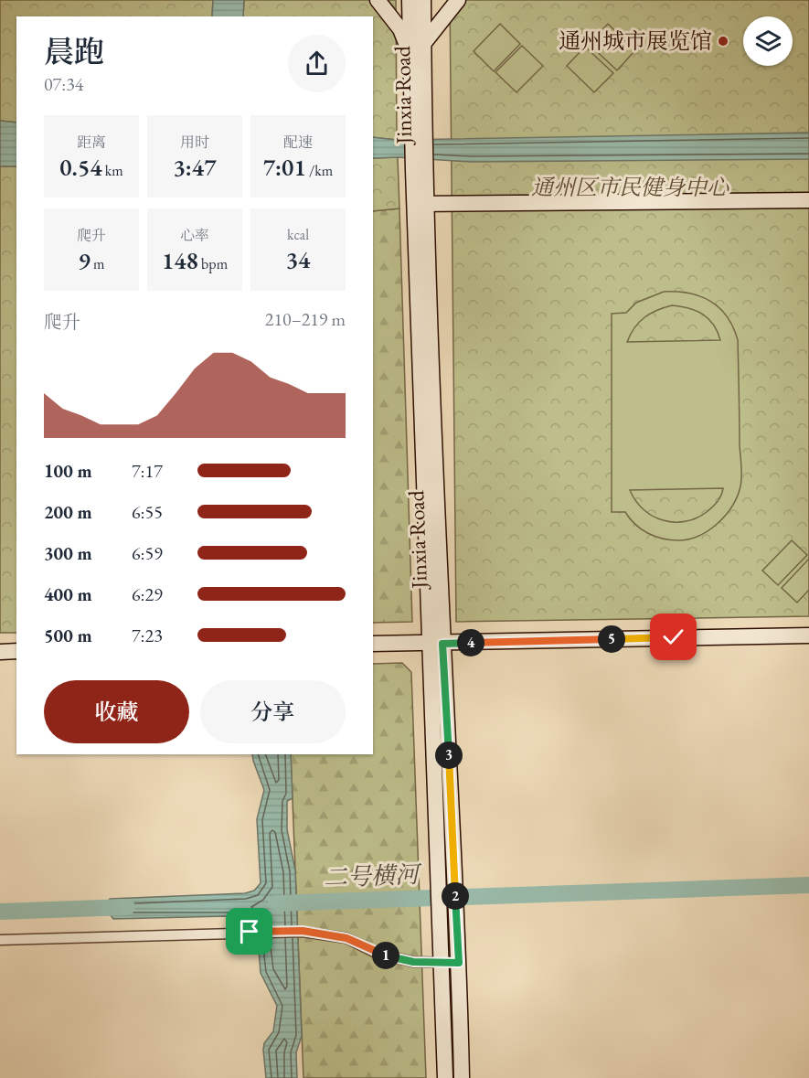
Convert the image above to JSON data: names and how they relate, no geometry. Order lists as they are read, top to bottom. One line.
{"streets":{"main road":["Jinxia Road"]},"water":["二号横河"],"parks":["通州区市民健身中心"],"places":["通州城市展览馆"],"page":{"heading":["晨跑","07:34"],"stats":[["距离","0.54 km"],["用时","3:47"],["配速","7:01 /km"],["爬升","9 m"],["心率","148 bpm"],["kcal","34"]],"chart":["爬升","210–219 m"],"list":[{"name":"100 m","note":"7:17"},{"name":"200 m","note":"6:55"},{"name":"300 m","note":"6:59"},{"name":"400 m","note":"6:29"},{"name":"500 m","note":"7:23"}],"pins":["5","4","3","2","1"],"buttons":["收藏","分享"]}}
